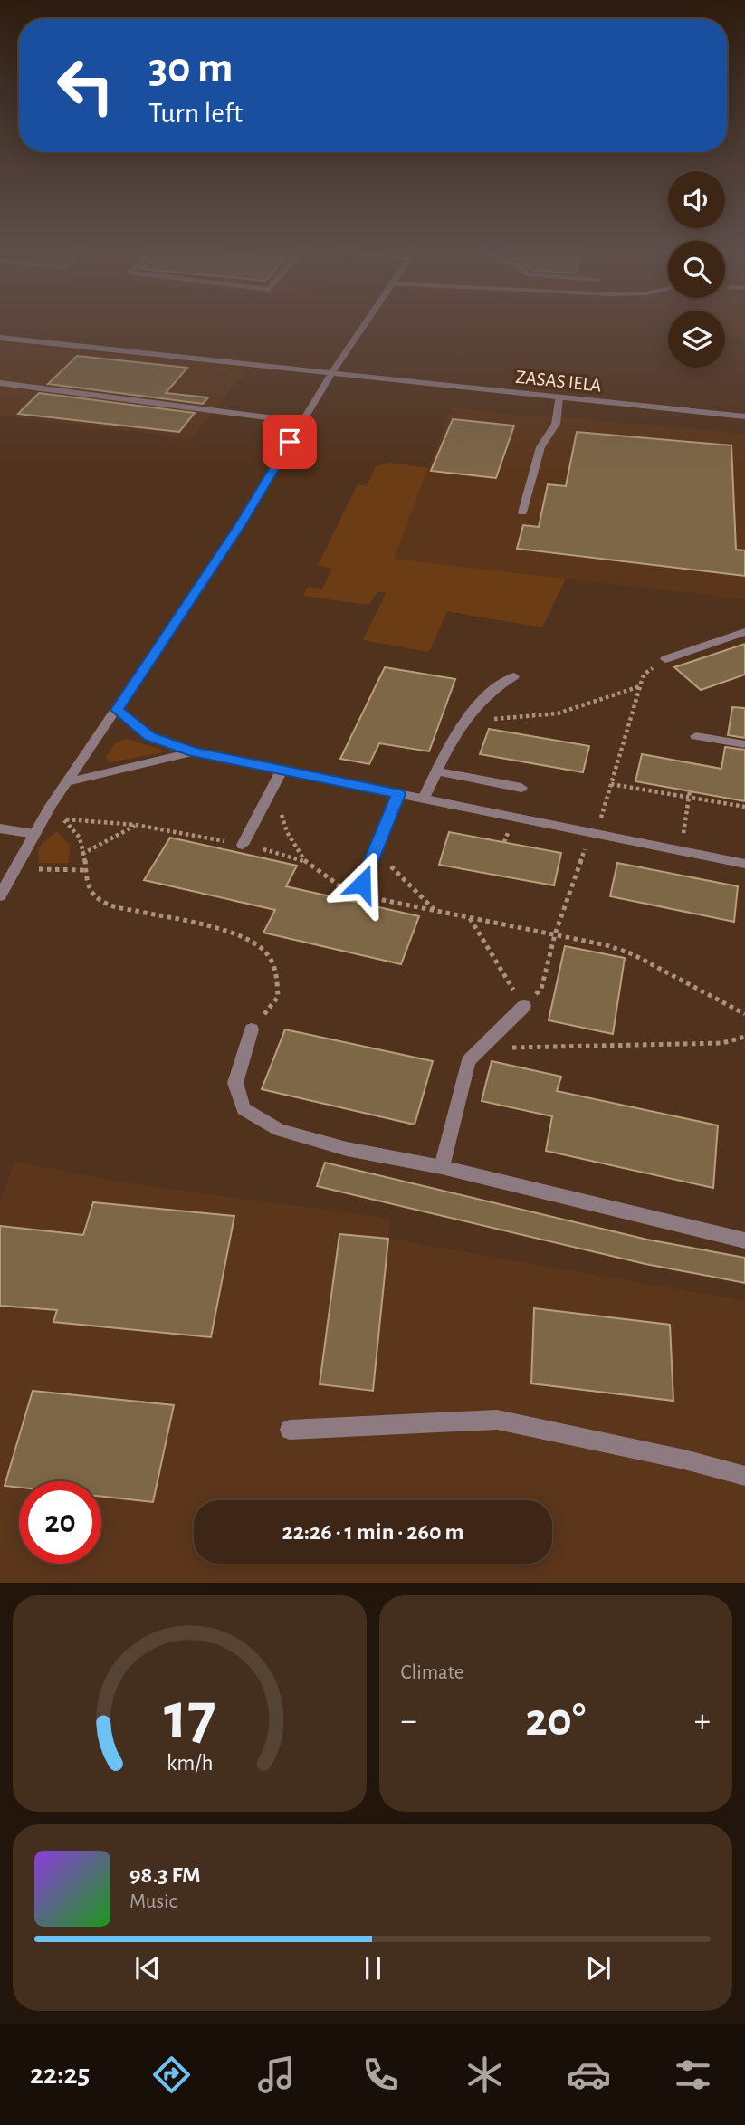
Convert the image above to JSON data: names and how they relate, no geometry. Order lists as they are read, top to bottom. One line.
{"streets":{"street":["ZASAS IELA"]},"page":{"turn":["30 m","Turn left"],"limit":"20","trip":"22:26 · 1 min · 260 m","tile":"Climate","heat":["−","20°","+"],"song":["98.3 FM","Music"],"tabs":"22:25","gauge":["17","km/h"]}}
